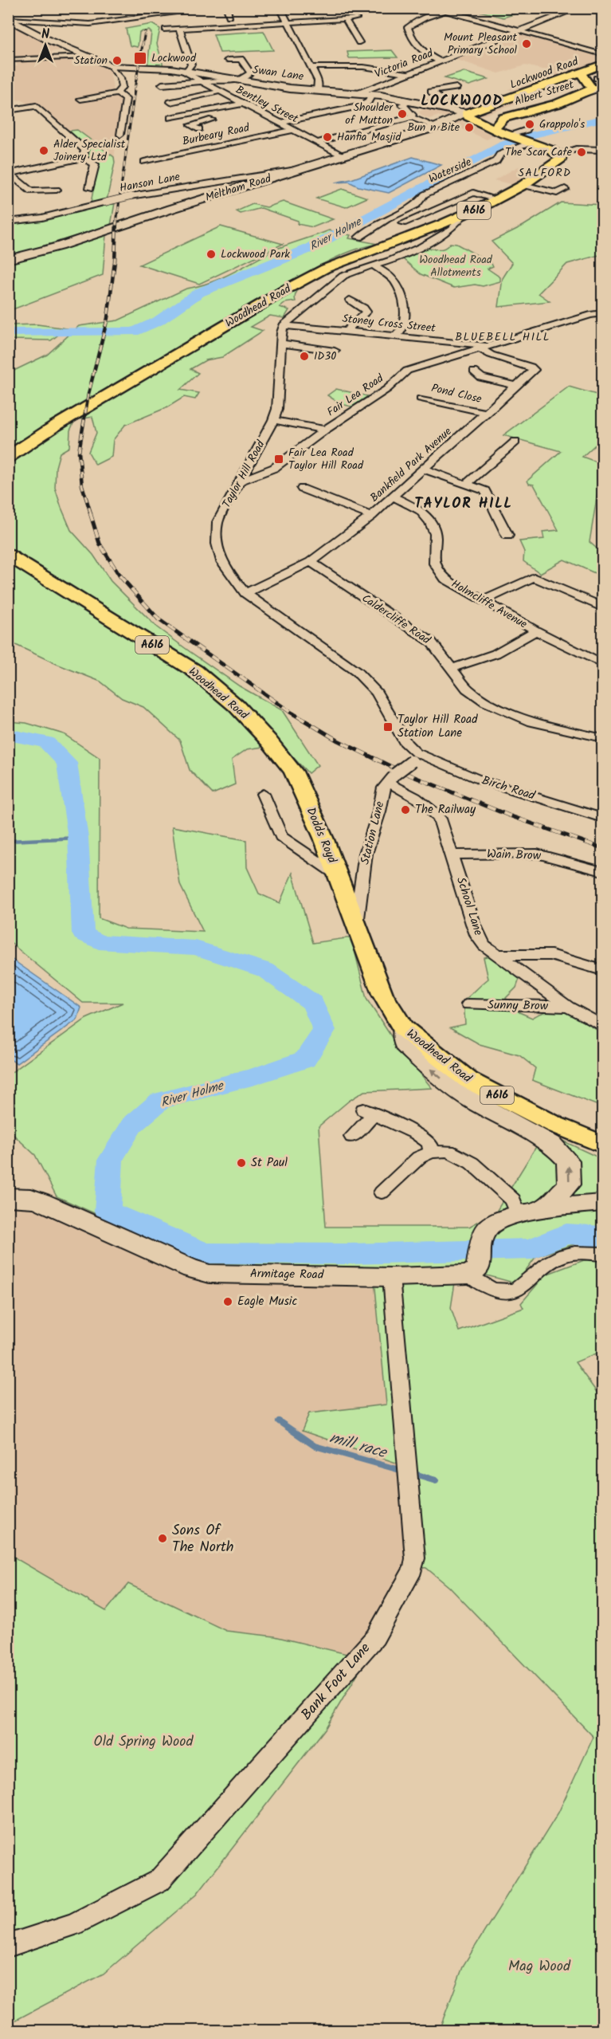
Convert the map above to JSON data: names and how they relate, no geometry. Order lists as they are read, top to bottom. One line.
{"streets":{"main road":["Swan Lane","Lockwood Road","Albert Street","Meltham Road","A616","Woodhead Road","Dodds Royd","Armitage Road"],"street":["Victoria Road","Bentley Street","Burbeary Road","Waterside","Hanson Lane","Stoney Cross Street","Pond Close","Fair Lea Road","Bankfield Park Avenue","Taylor Hill Road","Holmcliffe Avenue","Caldercliffe Road","Birch Road","Station Lane","Wain Brow","School Lane","Sunny Brow","Bank Foot Lane"]},"crossings":[["Victoria Road","Swan Lane"],["Victoria Road","Bentley Street"],["Swan Lane","Lockwood Road"],["Swan Lane","Bentley Street"],["Swan Lane","Meltham Road"],["Lockwood Road","Meltham Road"],["Bentley Street","Burbeary Road"],["Bentley Street","Meltham Road"],["Hanson Lane","Meltham Road"],["Woodhead Road","Station Lane"],["Woodhead Road","Dodds Royd"],["Stoney Cross Street","Fair Lea Road"],["Stoney Cross Street","Taylor Hill Road"],["Pond Close","Bankfield Park Avenue"],["Fair Lea Road","Bankfield Park Avenue"],["Fair Lea Road","Taylor Hill Road"],["Bankfield Park Avenue","Taylor Hill Road"],["Bankfield Park Avenue","Holmcliffe Avenue"],["Bankfield Park Avenue","Caldercliffe Road"],["Taylor Hill Road","Birch Road"],["Station Lane","Dodds Royd"],["Station Lane","School Lane"],["Wain Brow","School Lane"],["School Lane","Sunny Brow"],["Armitage Road","Bank Foot Lane"]],"districts":["LOCKWOOD","SALFORD","BLUEBELL HILL","TAYLOR HILL"],"water":["River Holme","mill race"],"parks":["Woodhead Road Allotments","Old Spring Wood","Mag Wood"],"places":{"other":["Mount Pleasant Primary School","Station","Shoulder of Mutton","Grappolo's","Bun n Bite","Hanfia Masjid","Alder Specialist Joinery Ltd","The Scar Cafe","Lockwood Park","ID30","The Railway","St Paul","Eagle Music","Sons Of The North"],"transit":["Lockwood","Fair Lea Road Taylor Hill Road","Taylor Hill Road Station Lane"]},"north":"top"}
